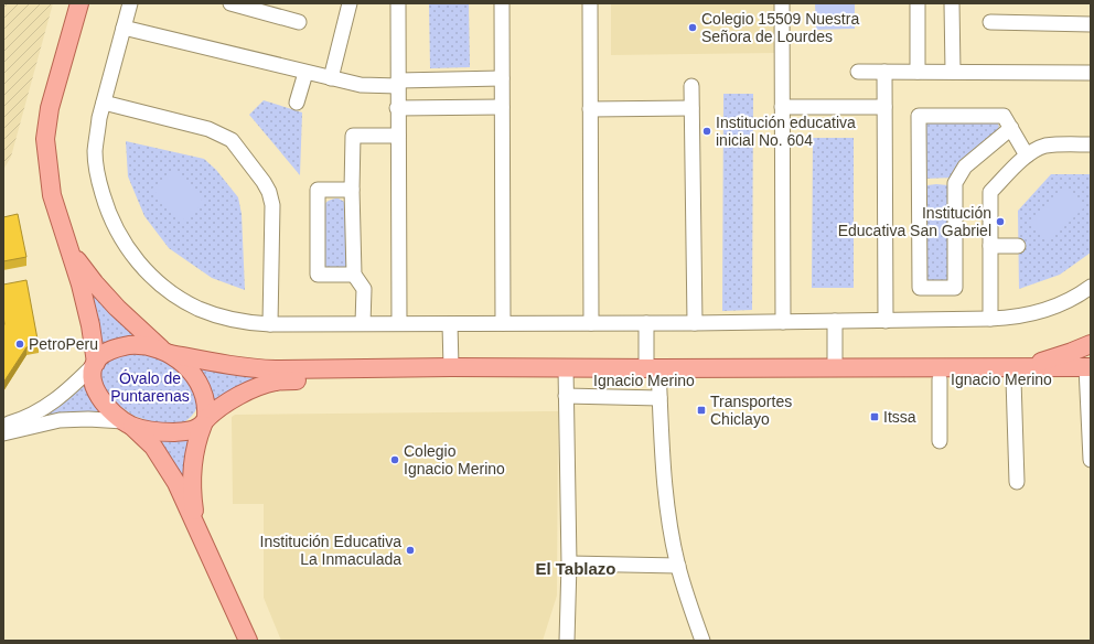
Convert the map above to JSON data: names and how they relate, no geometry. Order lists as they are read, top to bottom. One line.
{"streets":{"main road":["Ignacio Merino"]},"districts":["El Tablazo"],"parks":["Óvalo de Puntarenas"],"places":{"other":["Colegio 15509 Nuestra Señora de Lourdes","Institución educativa inicial No. 604","Institución Educativa San Gabriel","PetroPeru","Colegio Ignacio Merino","Institución Educativa La Inmaculada"],"transit":["Transportes Chiclayo","Itssa"]}}
